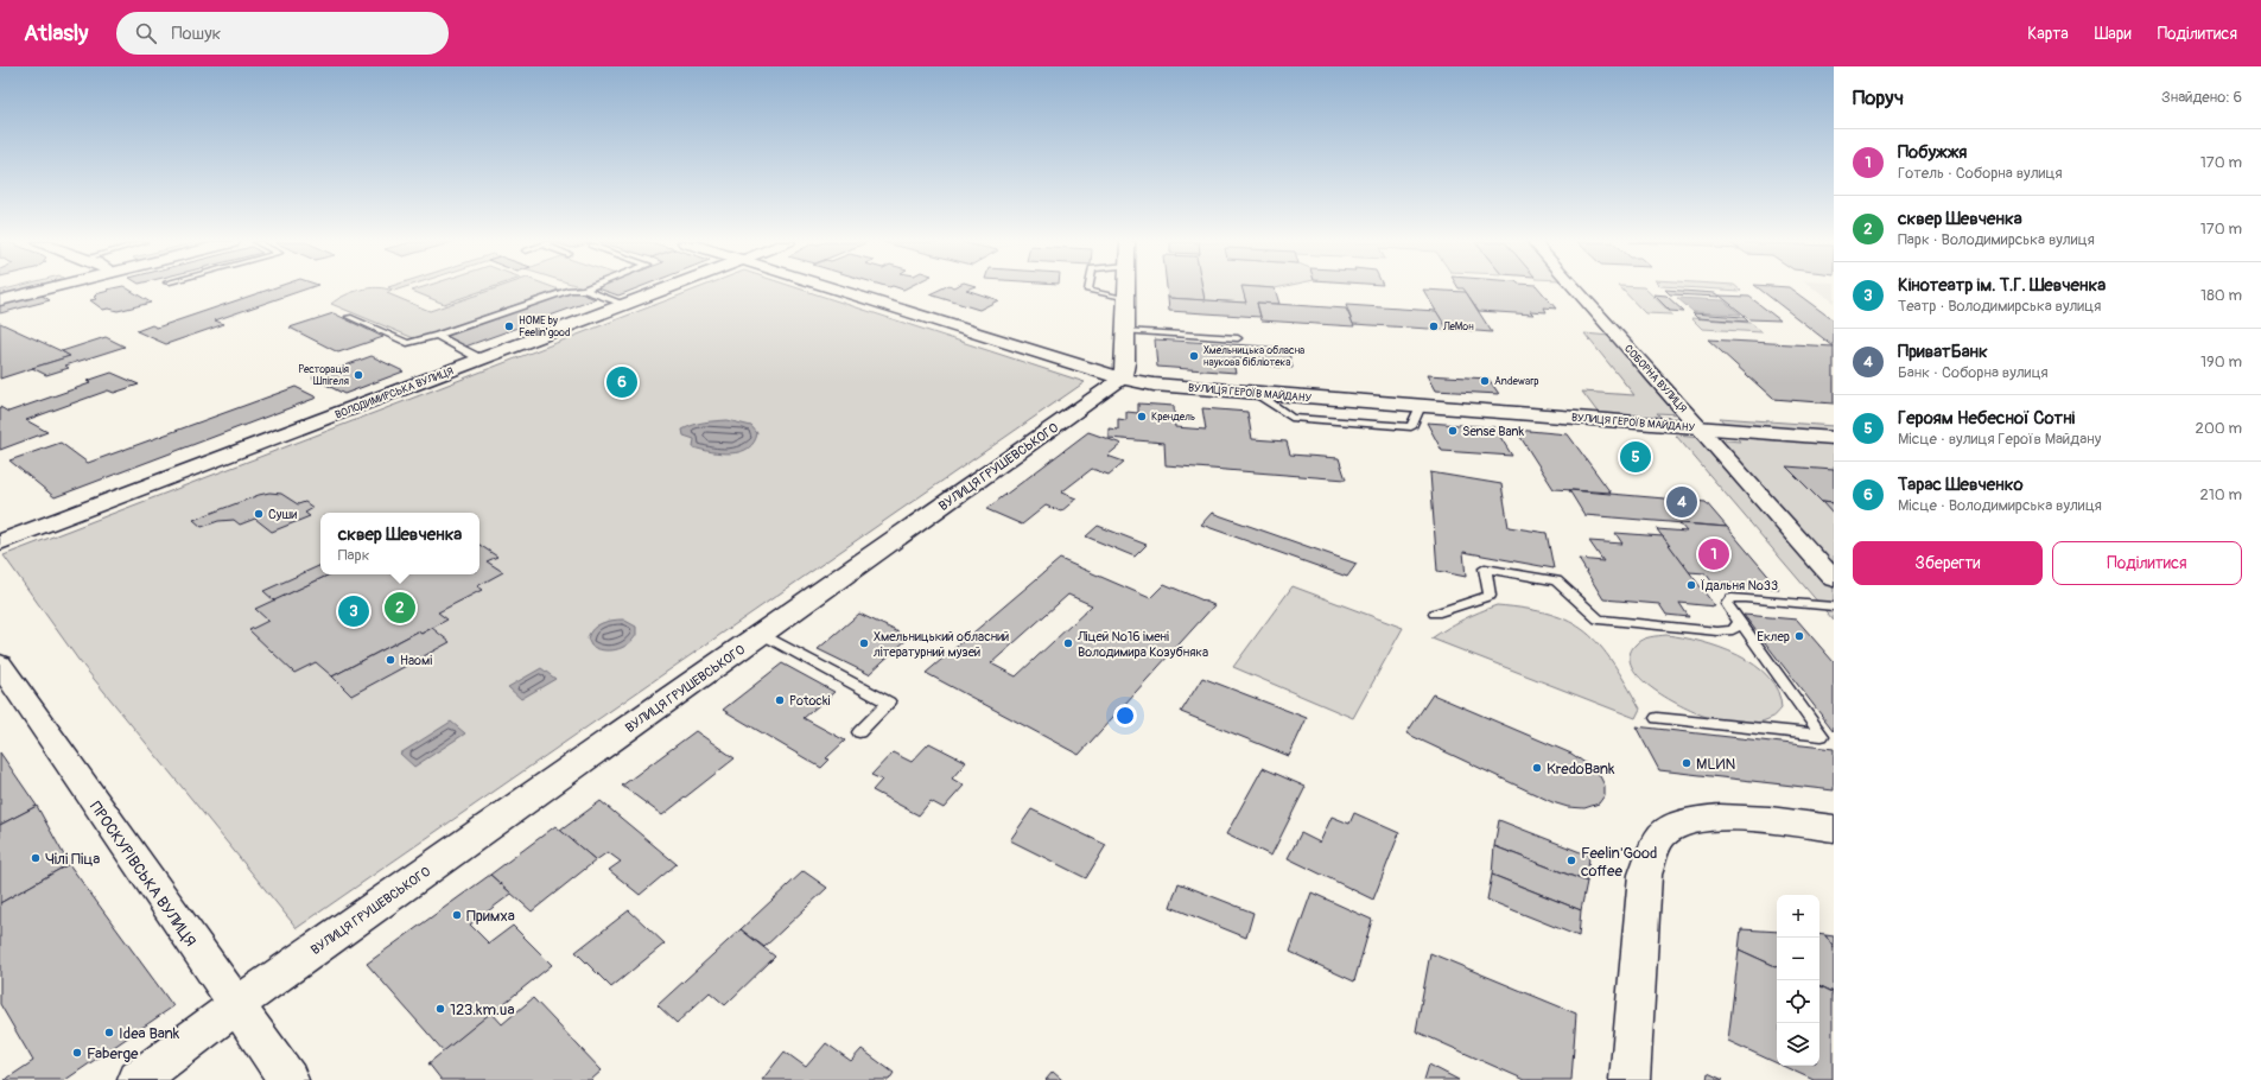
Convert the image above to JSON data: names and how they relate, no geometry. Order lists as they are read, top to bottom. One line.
{"streets":{"street":["СОБОРНА ВУЛИЦЯ","ВОЛОДИМИРСЬКА ВУЛИЦЯ","ВУЛИЦЯ ГЕРОЇВ МАЙДАНУ","ВУЛИЦЯ ГРУШЕВСЬКОГО","ПРОСКУРІВСЬКА ВУЛИЦЯ"]},"crossings":[["СОБОРНА ВУЛИЦЯ","ВУЛИЦЯ ГЕРОЇВ МАЙДАНУ"],["ВУЛИЦЯ ГЕРОЇВ МАЙДАНУ","ВУЛИЦЯ ГРУШЕВСЬКОГО"],["ВУЛИЦЯ ГРУШЕВСЬКОГО","ПРОСКУРІВСЬКА ВУЛИЦЯ"]],"places":["HOME by Feelin’good","ЛеМон","Хмельницька обласна наукова бібліотека","Ресторація Шпігеля","Andewarp","Крендель","Sense Bank","Суши","Їдальня №33","Еклер","Хмельницький обласний літературний музей","Ліцей №16 імені Володимира Козубняка","Наомі","Potocki","MLИN","KredoBank","Чілі Піца","Feelin'Good coffee","Примха","123.km.ua","Idea Bank","Faberge"],"page":{"header":"Atlasly","search":"Пошук","nav":["Карта","Шари","Поділитися"],"heading":["Поруч","Знайдено: 6"],"list":[{"mark":"1","name":"Побужжя","note":"Готель · Соборна вулиця","value":"170 m"},{"mark":"2","name":"сквер Шевченка","note":"Парк · Володимирська вулиця","value":"170 m"},{"mark":"3","name":"Кінотеатр ім. Т.Г. Шевченка","note":"Театр · Володимирська вулиця","value":"180 m"},{"mark":"4","name":"ПриватБанк","note":"Банк · Соборна вулиця","value":"190 m"},{"mark":"5","name":"Героям Небесної Сотні","note":"Місце · вулиця Героїв Майдану","value":"200 m"},{"mark":"6","name":"Тарас Шевченко","note":"Місце · Володимирська вулиця","value":"210 m"}],"pins":["6","5","4","1","2","3"],"popup":["сквер Шевченка","Парк"],"buttons":["Зберегти","Поділитися"],"map_buttons":["+","−"]}}
